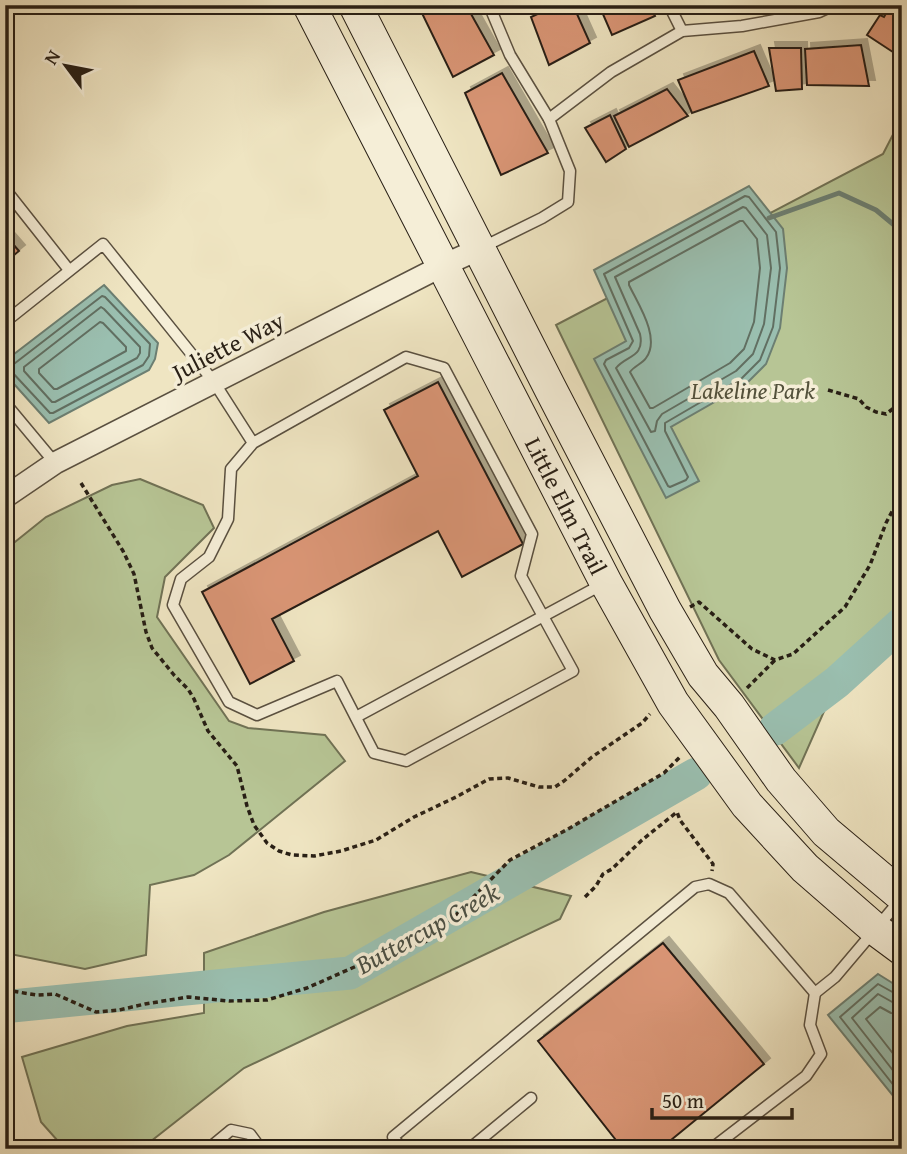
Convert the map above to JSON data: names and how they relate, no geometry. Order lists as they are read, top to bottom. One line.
{"streets":{"street":["Juliette Way","Little Elm Trail"]},"crossings":[["Juliette Way","Little Elm Trail"]],"water":["Buttercup Creek"],"parks":["Lakeline Park"],"scale_bar":"50 m","north":"top left"}
